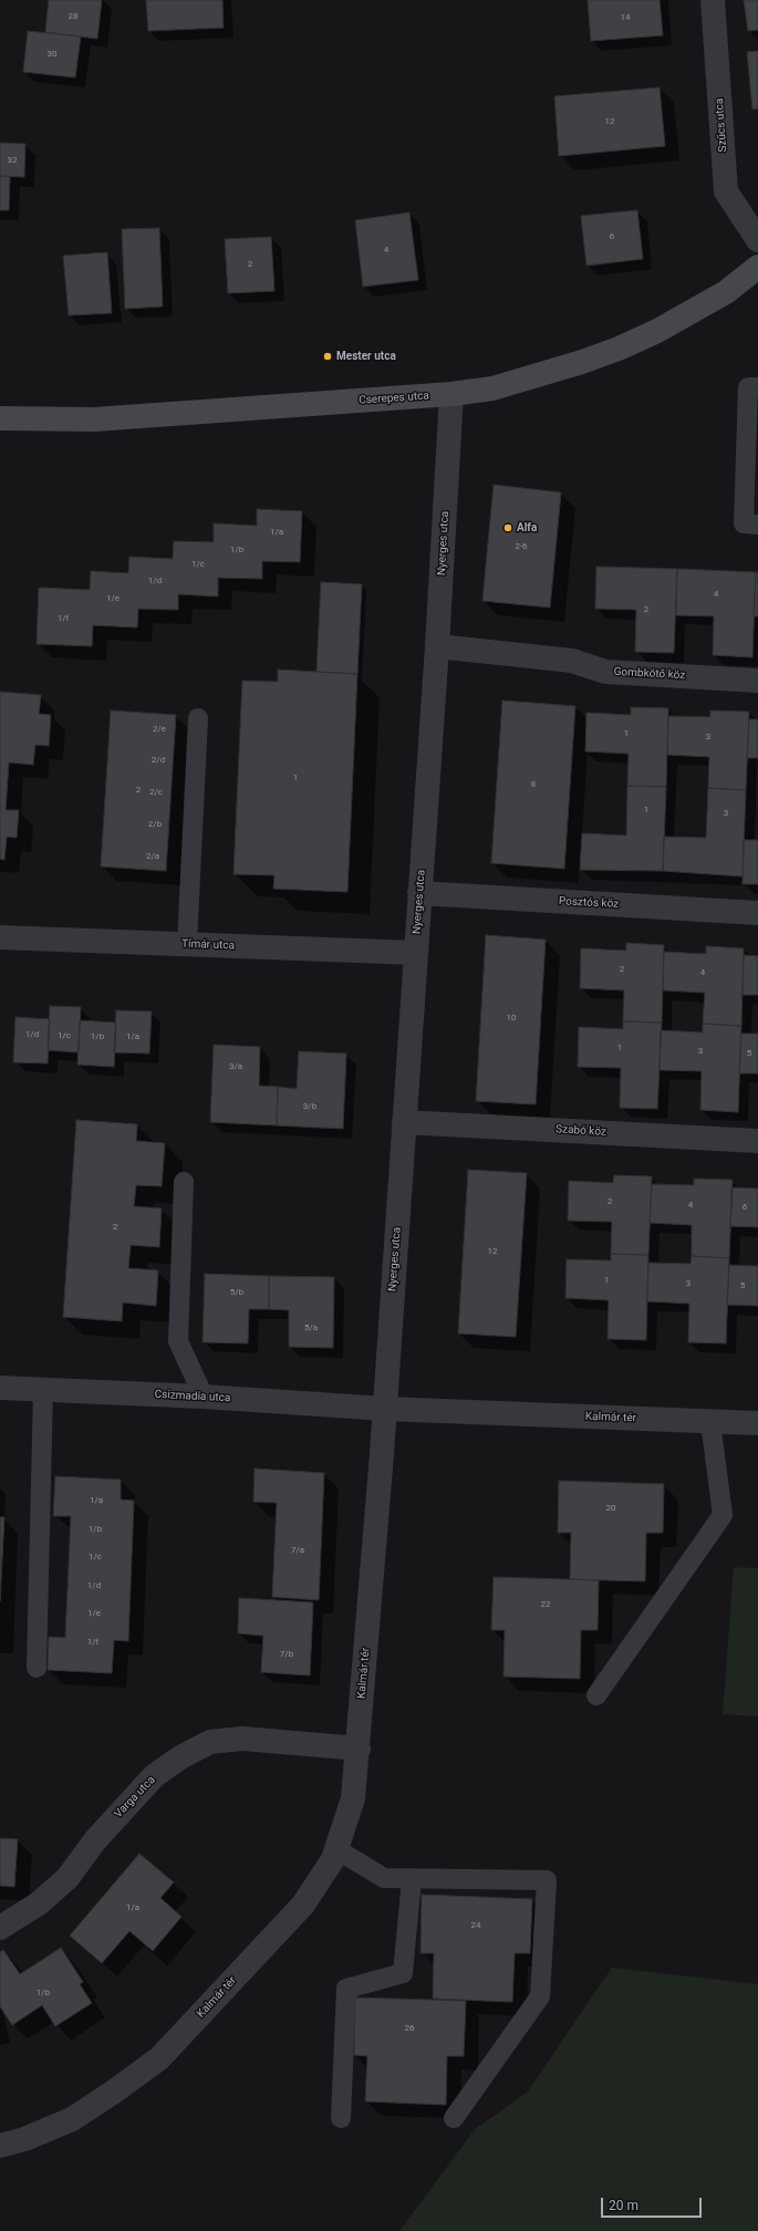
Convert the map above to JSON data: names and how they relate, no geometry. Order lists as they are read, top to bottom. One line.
{"streets":{"street":["Szűcs utca","Cserepes utca","Nyerges utca","Gombkötő köz","Posztós köz","Tímár utca","Szabó köz","Csizmadia utca","Kalmár tér","Varga utca"]},"crossings":[["Cserepes utca","Nyerges utca"],["Nyerges utca","Gombkötő köz"],["Nyerges utca","Posztós köz"],["Nyerges utca","Tímár utca"],["Nyerges utca","Szabó köz"],["Nyerges utca","Csizmadia utca"],["Nyerges utca","Kalmár tér"],["Csizmadia utca","Kalmár tér"],["Kalmár tér","Varga utca"]],"places":["Mester utca","Alfa"],"house_numbers":["28","14","30","12","32","6","4","2","1/a","2-6","1/b","1/c","1/d","4","1/e","2","1/f","2/e","1","3","2/d","1","8","2","2/c","1","3","2/b","2/a","2","4","10","1/d","1/c","1/b","1/a","1","3","5","3/a","3/b","2","4","6","2","12","1","3","5","5/b","5/a","1/a","20","1/b","7/a","1/c","1/d","22","1/e","1/f","7/b","1/a","24","1/b","26"],"scale_bar":"20 m"}
